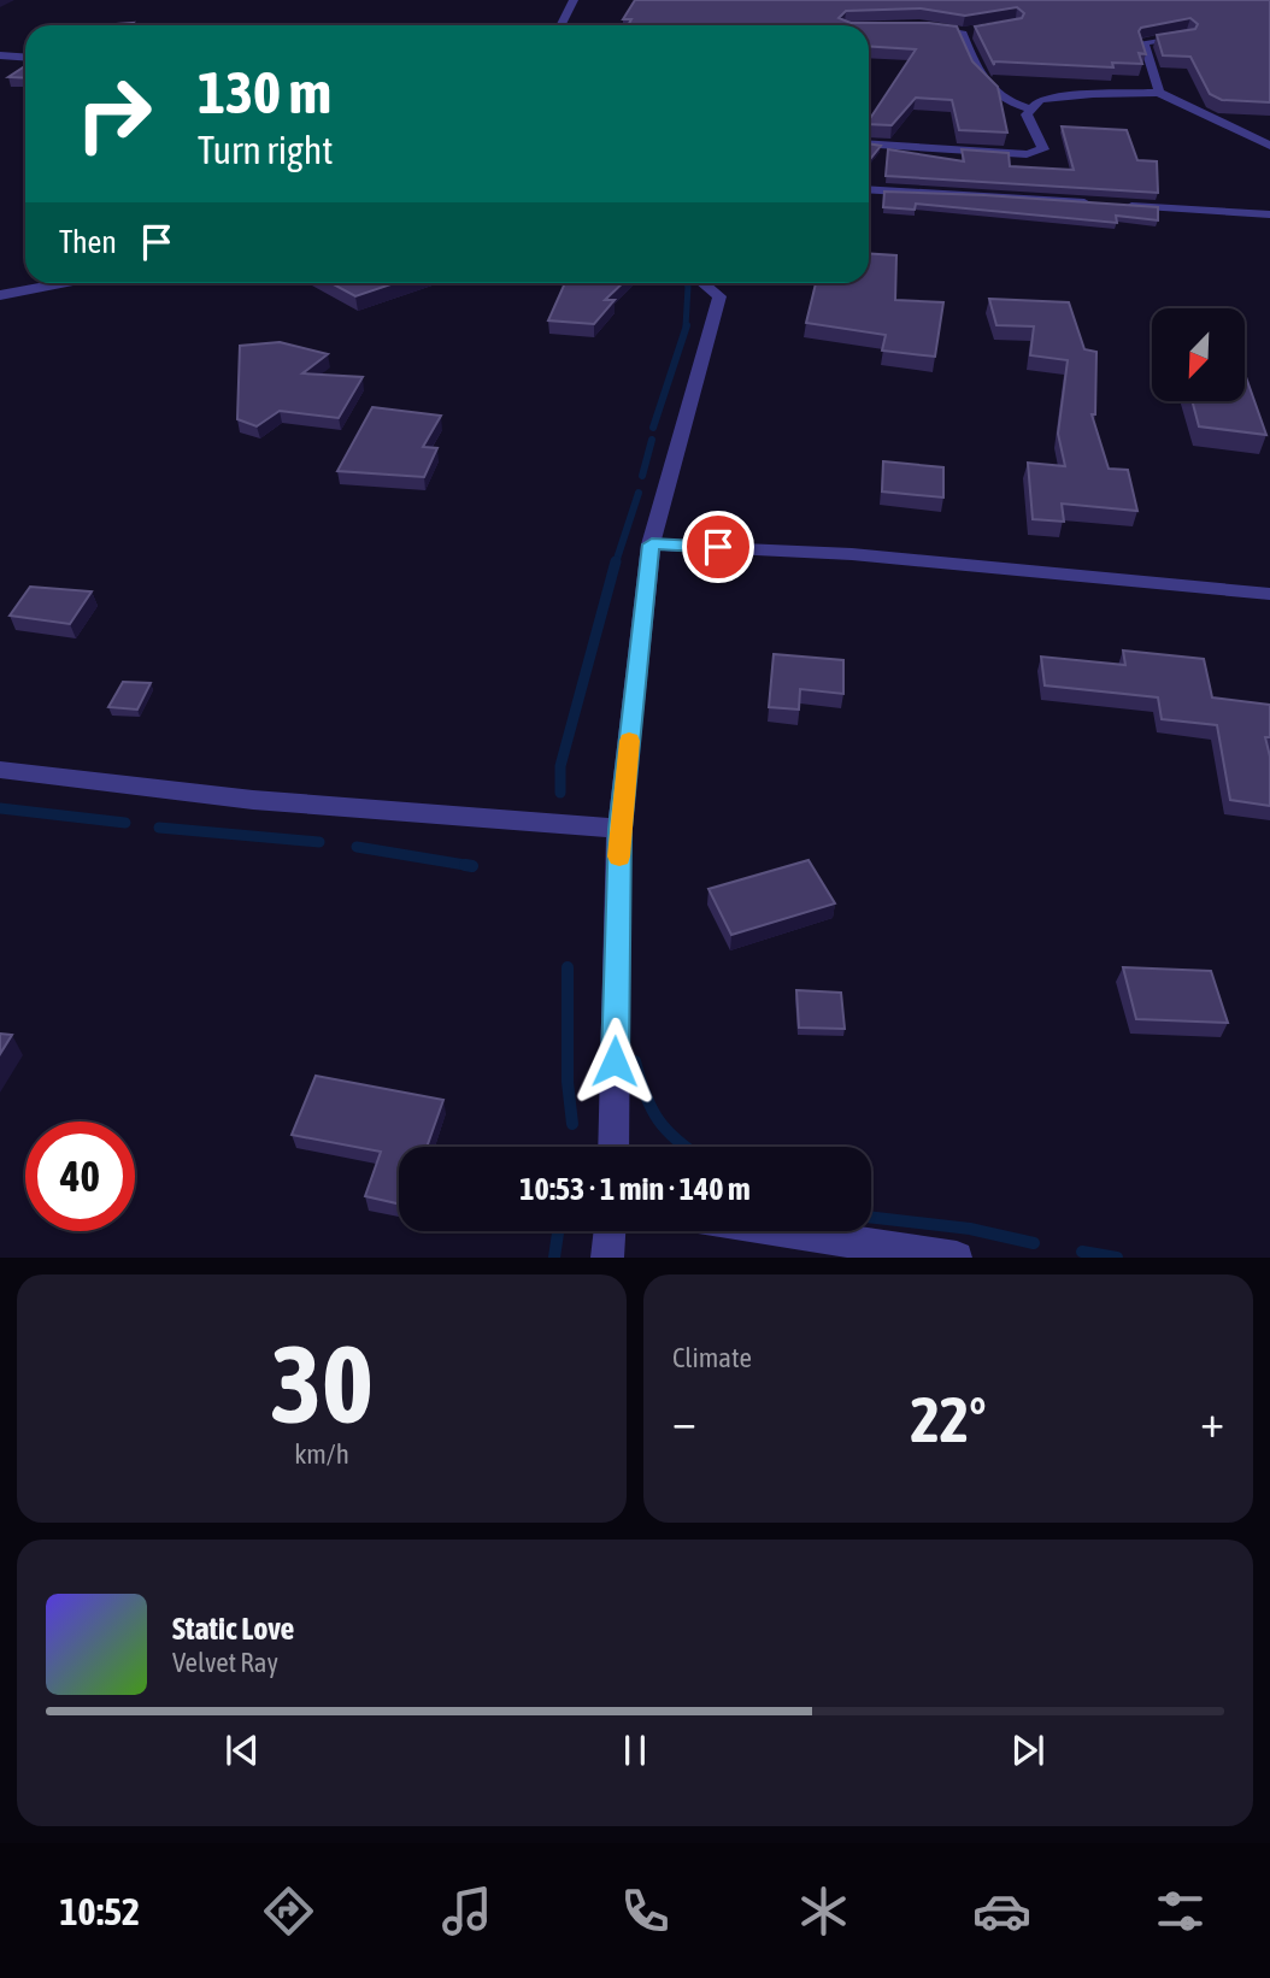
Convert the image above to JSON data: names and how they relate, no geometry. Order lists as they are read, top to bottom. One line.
{"north":"bottom left","page":{"turn":["130 m","Turn right"],"then":"Then","limit":"40","trip":"10:53 · 1 min · 140 m","tile":[["30","km/h"],"Climate"],"heat":["−","22°","+"],"song":["Static Love","Velvet Ray"],"tabs":"10:52"}}
